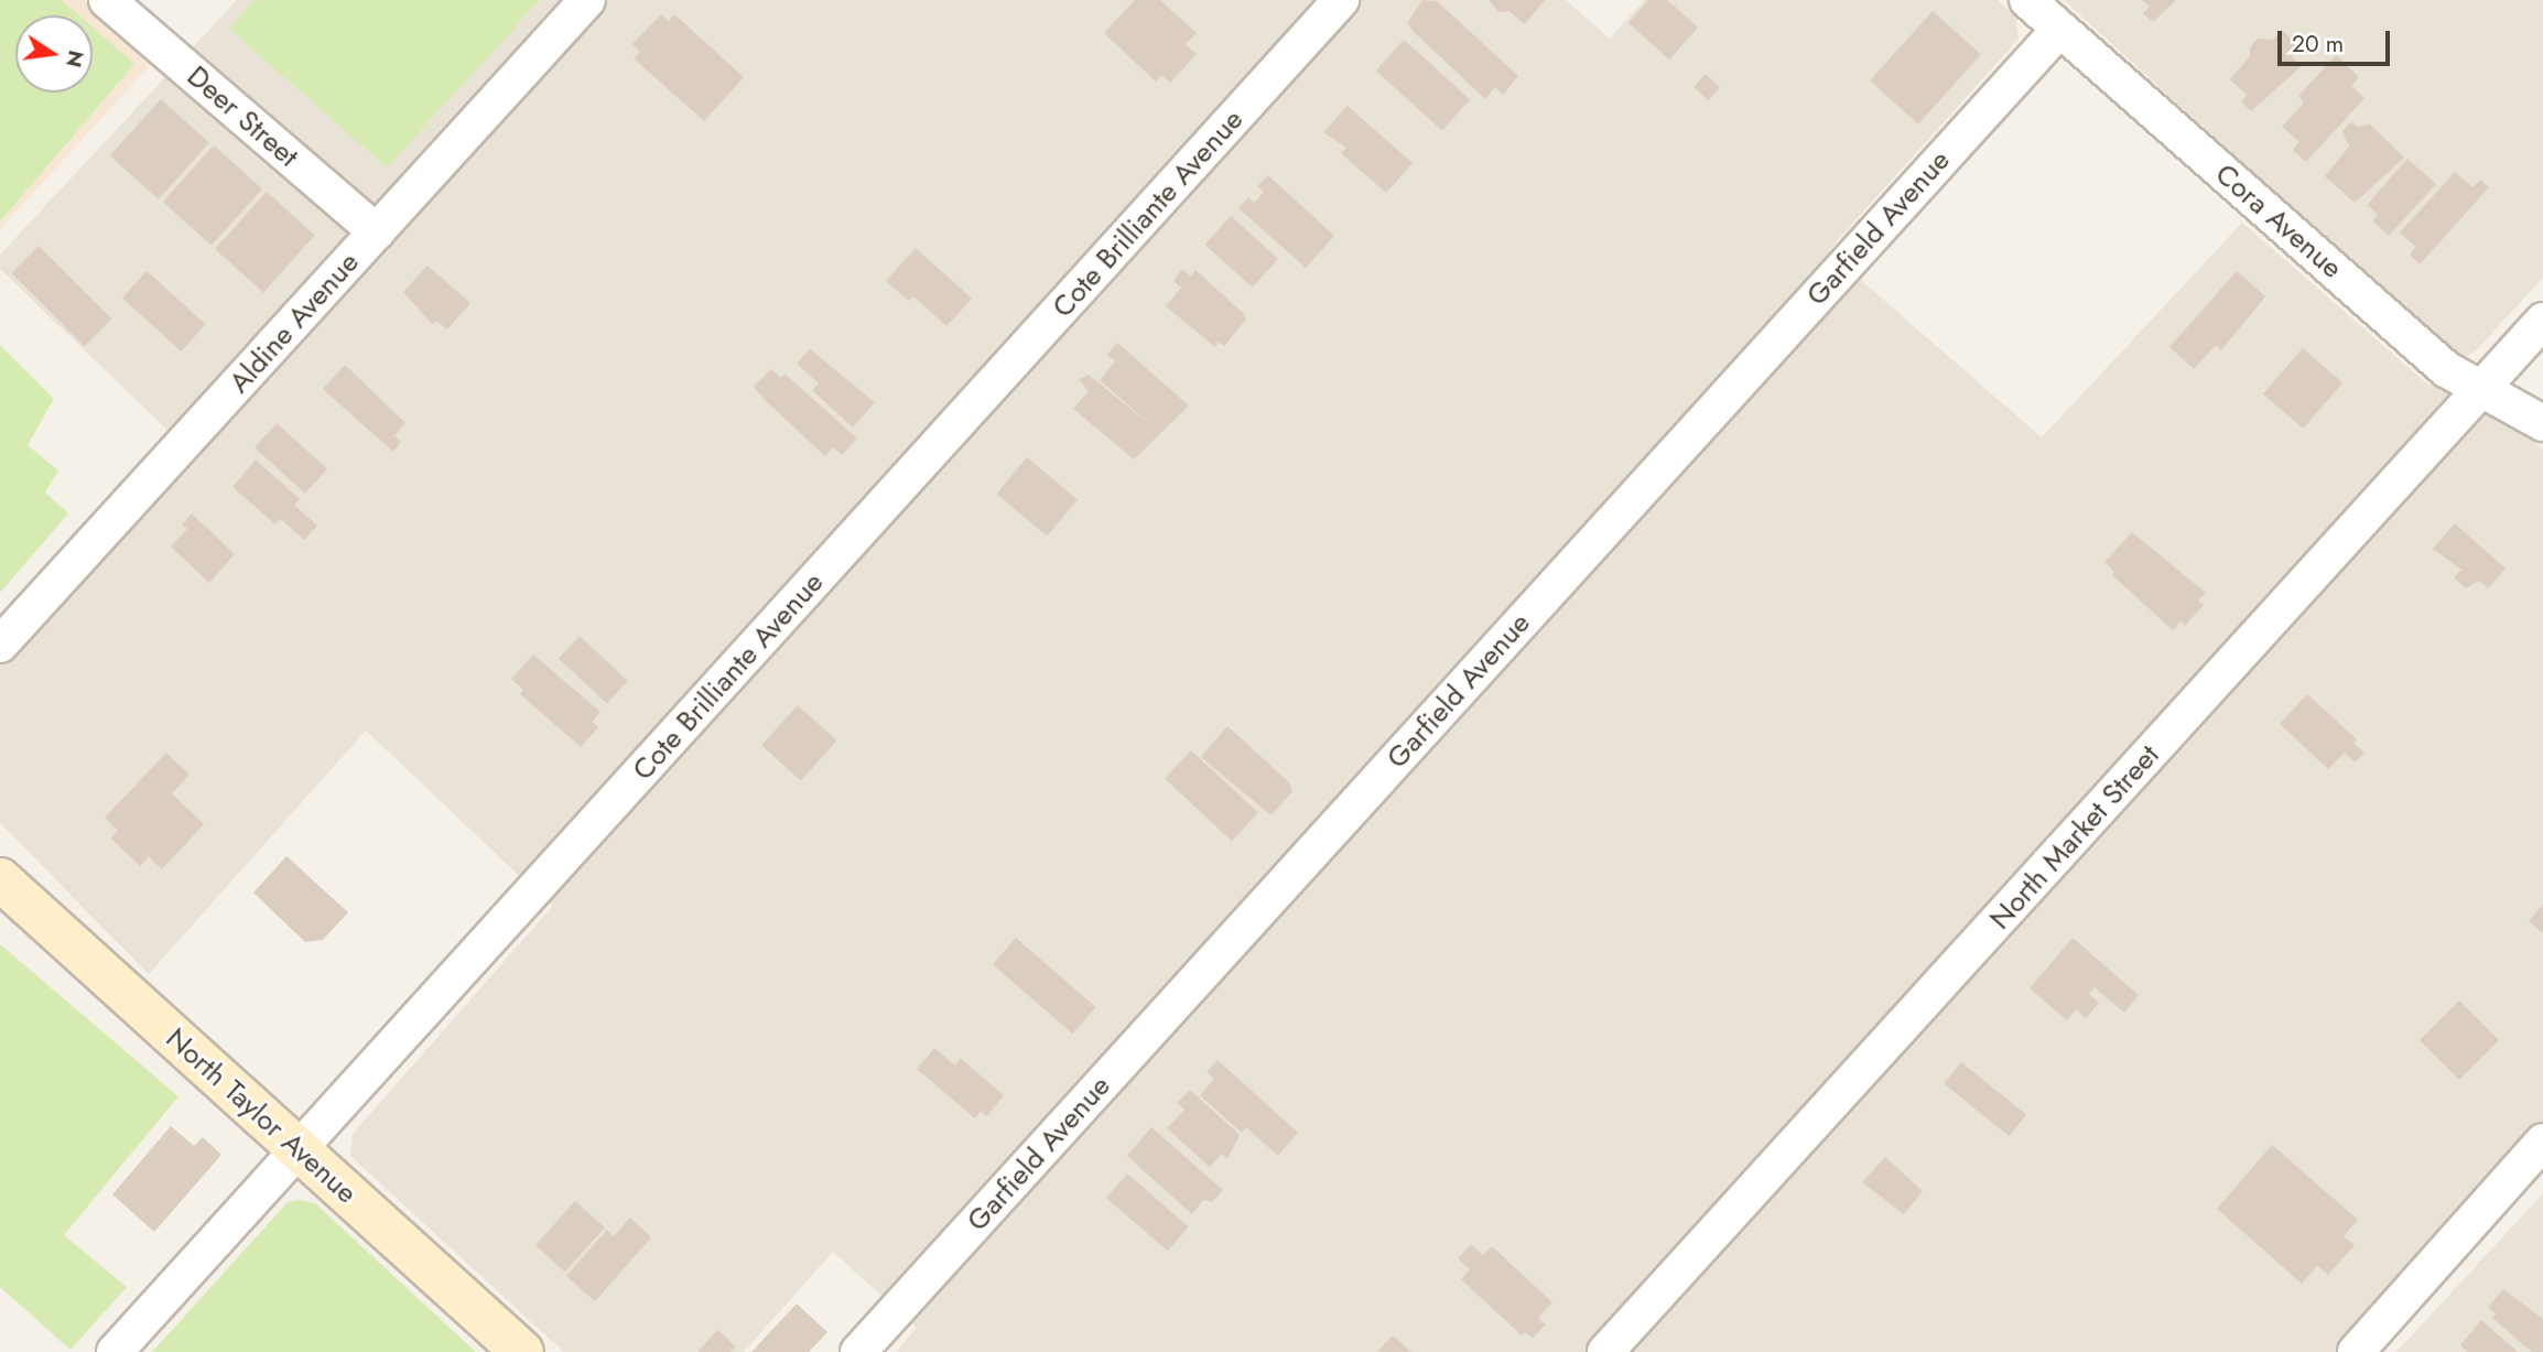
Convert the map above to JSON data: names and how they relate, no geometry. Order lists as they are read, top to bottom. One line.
{"streets":{"street":["Deer Street","Cote Brilliante Avenue","Cora Avenue","Garfield Avenue","Aldine Avenue","North Market Street","North Taylor Avenue"]},"crossings":[["Deer Street","Aldine Avenue"],["Cote Brilliante Avenue","North Taylor Avenue"],["Cora Avenue","Garfield Avenue"],["Cora Avenue","North Market Street"]],"scale_bar":"20 m","north":"right"}
